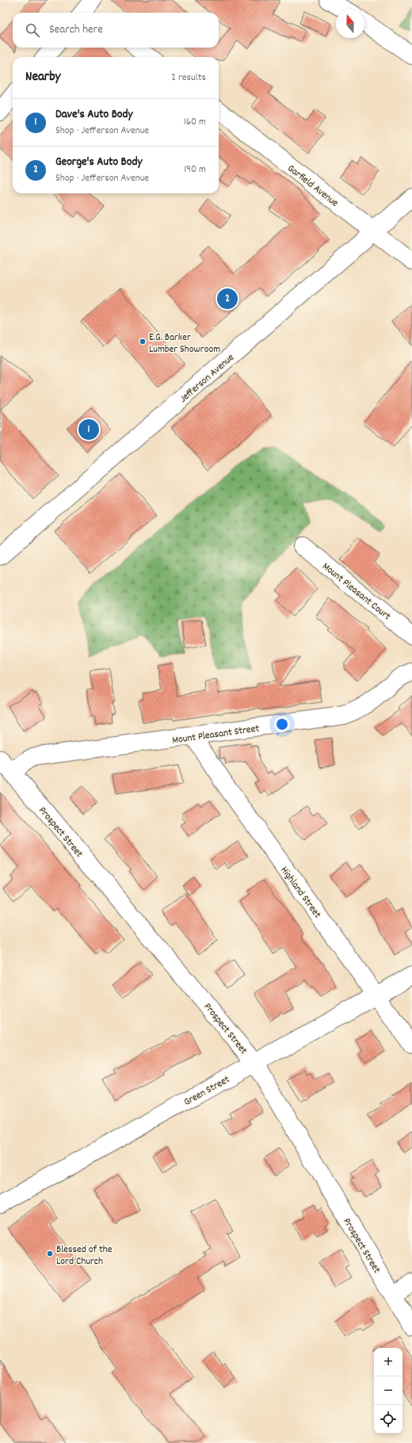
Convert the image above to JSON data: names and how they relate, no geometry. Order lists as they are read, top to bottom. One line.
{"streets":{"street":["Garfield Avenue","Jefferson Avenue","Mount Pleasant Court","Mount Pleasant Street","Prospect Street","Highland Street","Green Street"]},"crossings":[["Garfield Avenue","Jefferson Avenue"],["Mount Pleasant Street","Prospect Street"],["Mount Pleasant Street","Highland Street"],["Prospect Street","Green Street"],["Highland Street","Green Street"]],"places":["E.G. Barker Lumber Showroom","Blessed of the Lord Church"],"north":"top","page":{"search":"Search here","heading":["Nearby","2 results"],"list":[{"mark":"1","name":"Dave's Auto Body","note":"Shop · Jefferson Avenue","value":"160 m"},{"mark":"2","name":"George's Auto Body","note":"Shop · Jefferson Avenue","value":"190 m"}],"pins":["2","1"],"map_buttons":["+","−"]}}
